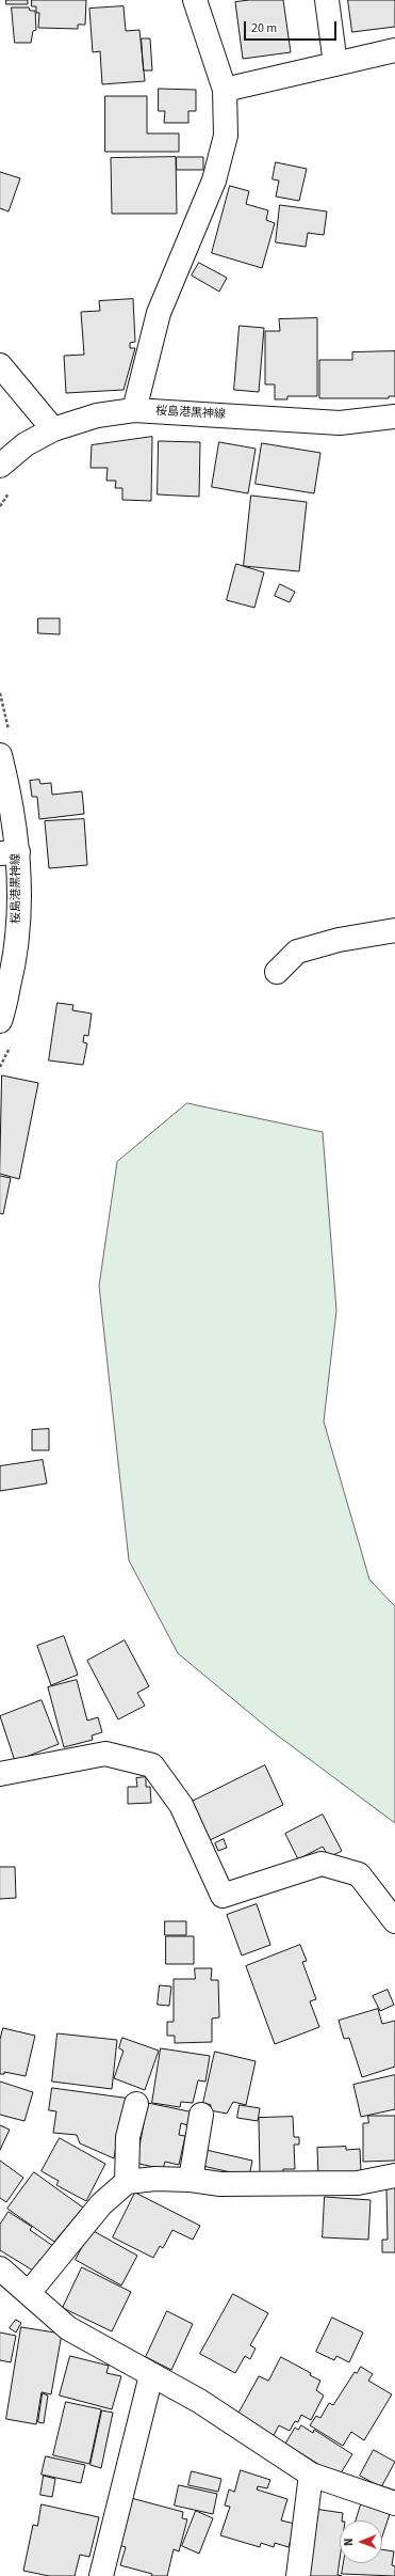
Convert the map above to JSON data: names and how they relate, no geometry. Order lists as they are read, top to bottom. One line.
{"streets":{"street":["桜島港黒神線"]},"scale_bar":"20 m","north":"left"}
